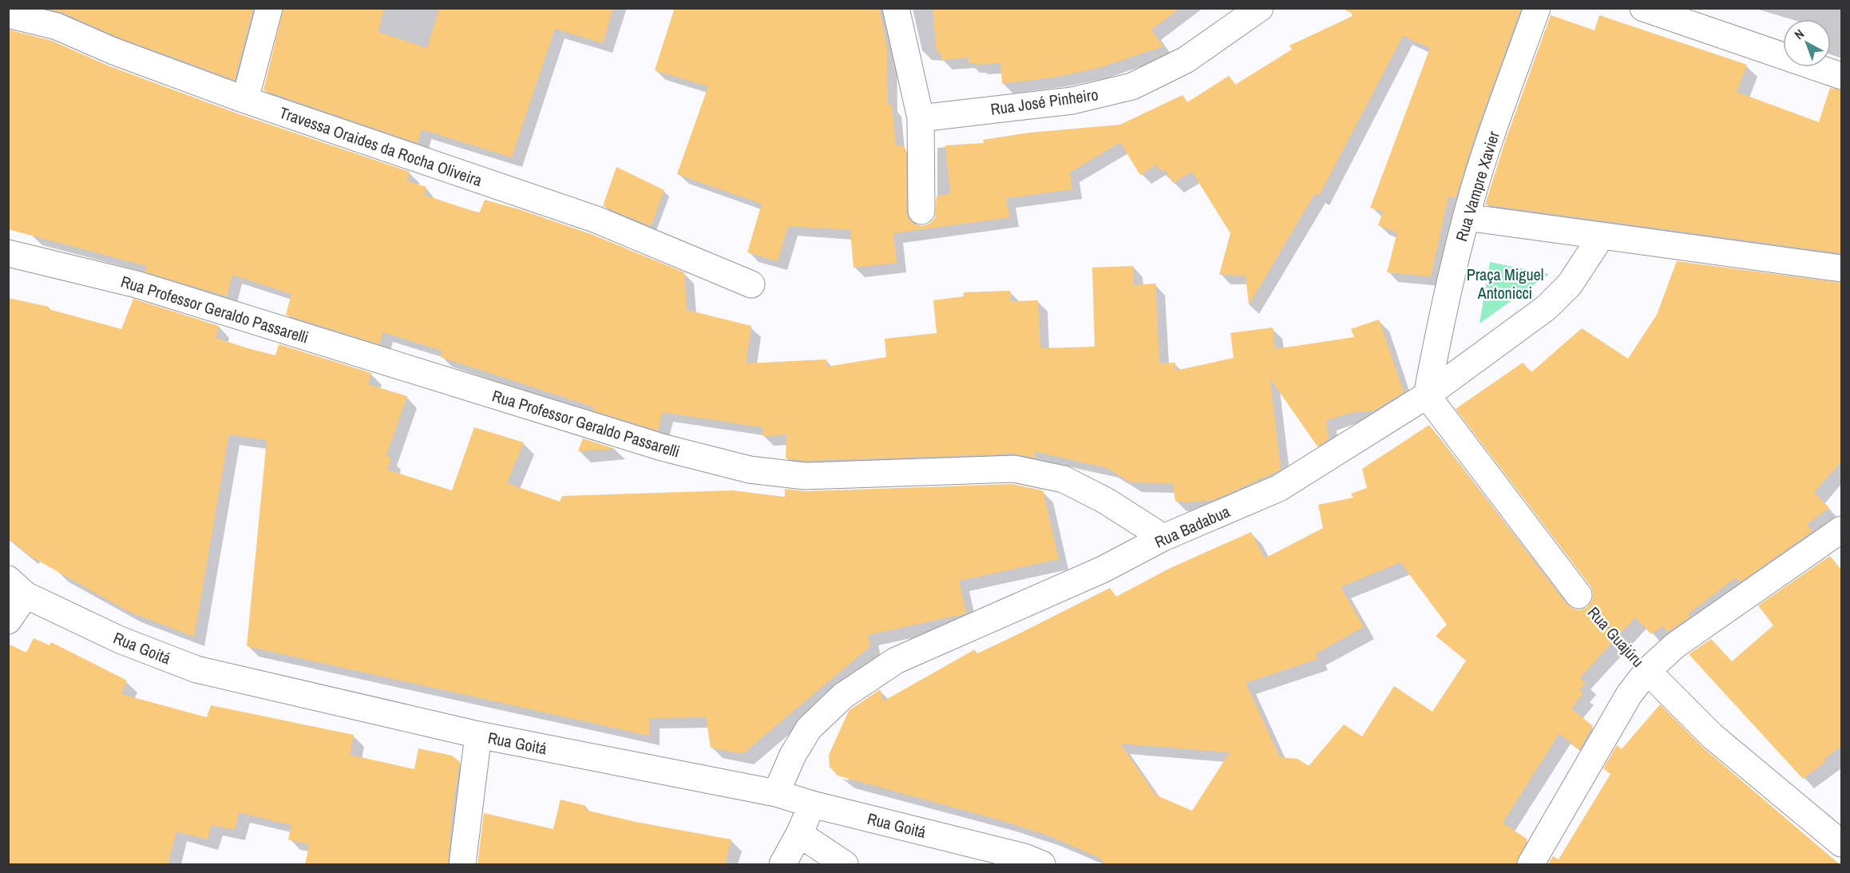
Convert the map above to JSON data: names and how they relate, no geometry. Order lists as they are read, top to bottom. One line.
{"streets":{"street":["Rua José Pinheiro","Travessa Oraides da Rocha Oliveira","Rua Vampre Xavier","Rua Professor Geraldo Passarelli","Rua Badabua","Rua Guajúru","Rua Goitá"]},"crossings":[["Rua Vampre Xavier","Rua Badabua"],["Rua Vampre Xavier","Rua Guajúru"],["Rua Professor Geraldo Passarelli","Rua Badabua"],["Rua Badabua","Rua Guajúru"],["Rua Badabua","Rua Goitá"]],"parks":["Praça Miguel Antonicci"],"north":"top left"}
